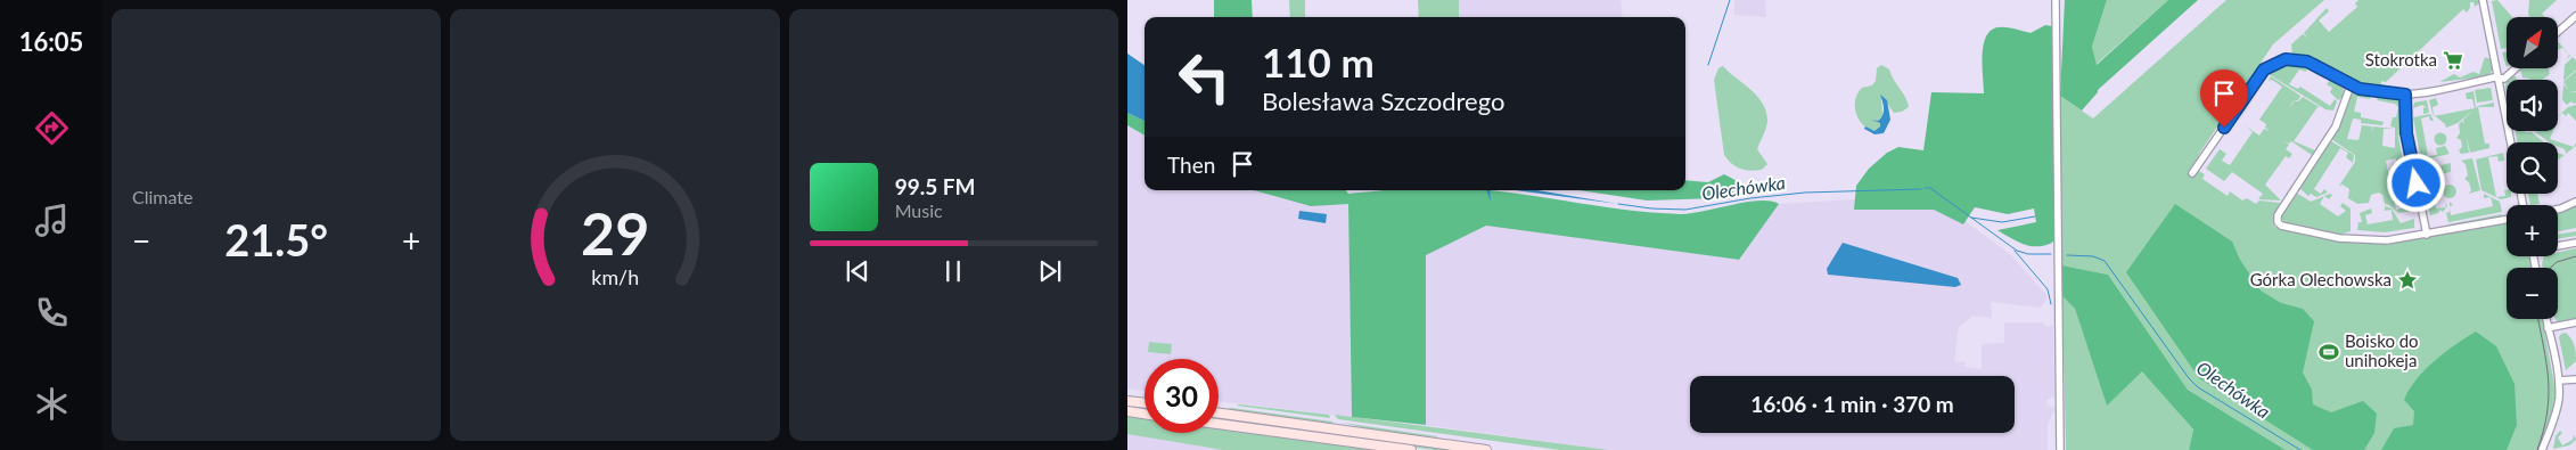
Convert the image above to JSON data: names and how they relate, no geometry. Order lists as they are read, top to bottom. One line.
{"water":["Olechówka"],"places":{"supermarket":["Stokrotka"],"place":["Górka Olechowska"],"sports":["Boisko do unihokeja"]},"north":"top right","page":{"tabs":"16:05","tile":"Climate","map_buttons":["+","−"],"turn":["110 m","Bolesława Szczodrego"],"then":"Then","song":["99.5 FM","Music"],"heat":["−","21.5°","+"],"limit":"30","trip":"16:06 · 1 min · 370 m","gauge":["29","km/h"]}}
